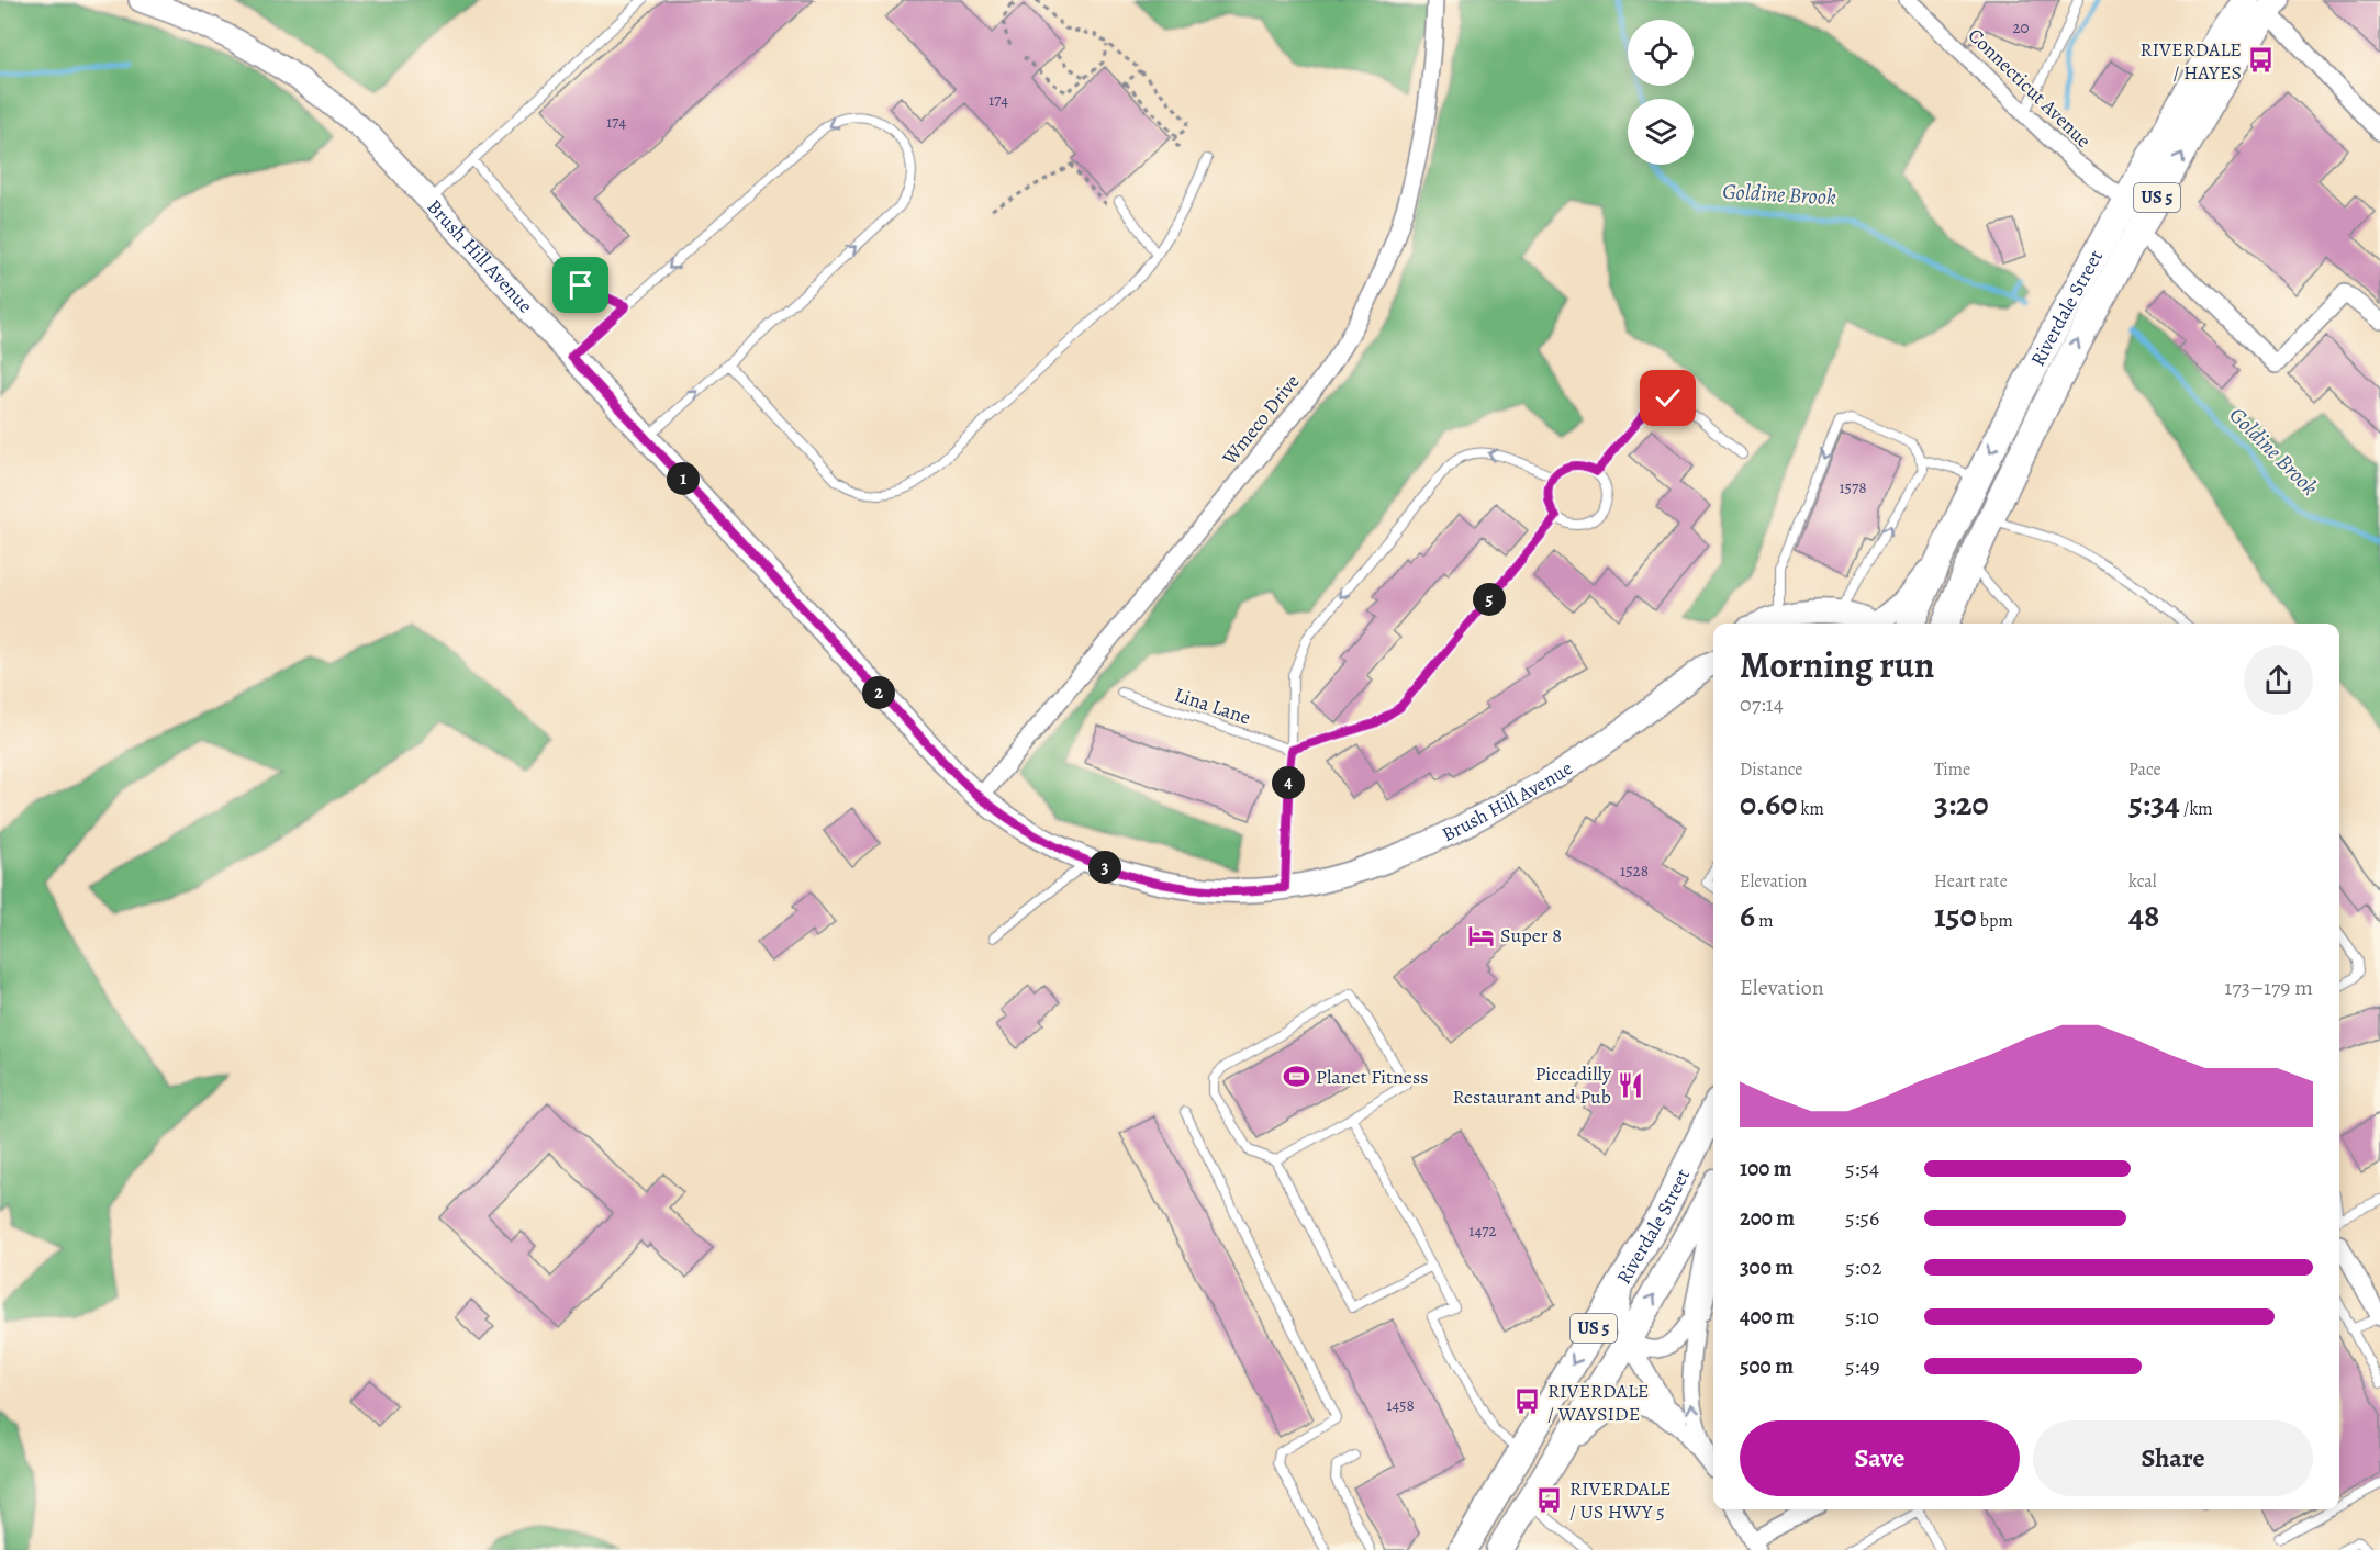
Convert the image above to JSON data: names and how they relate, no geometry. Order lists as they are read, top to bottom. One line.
{"streets":{"main road":["US 5","Riverdale Street"],"street":["Connecticut Avenue","Brush Hill Avenue","Wmeco Drive"],"lane":["Lina Lane"]},"crossings":[["Connecticut Avenue","Riverdale Street"],["Brush Hill Avenue","Wmeco Drive"]],"water":["Goldine Brook"],"places":{"bus stop":["RIVERDALE / HAYES","RIVERDALE / WAYSIDE","RIVERDALE / US HWY 5"],"hotel":["Super 8"],"sports":["Planet Fitness"],"restaurant":["Piccadilly Restaurant and Pub"]},"house_numbers":["20","174","174","1578","1528","1472","1458"],"page":{"pins":["1","5","2","4","3"],"heading":["Morning run","07:14"],"stats":[["Distance","0.60 km"],["Time","3:20"],["Pace","5:34 /km"],["Elevation","6 m"],["Heart rate","150 bpm"],["kcal","48"]],"chart":["Elevation","173–179 m"],"list":[{"name":"100 m","note":"5:54"},{"name":"200 m","note":"5:56"},{"name":"300 m","note":"5:02"},{"name":"400 m","note":"5:10"},{"name":"500 m","note":"5:49"}],"buttons":["Save","Share"]}}
